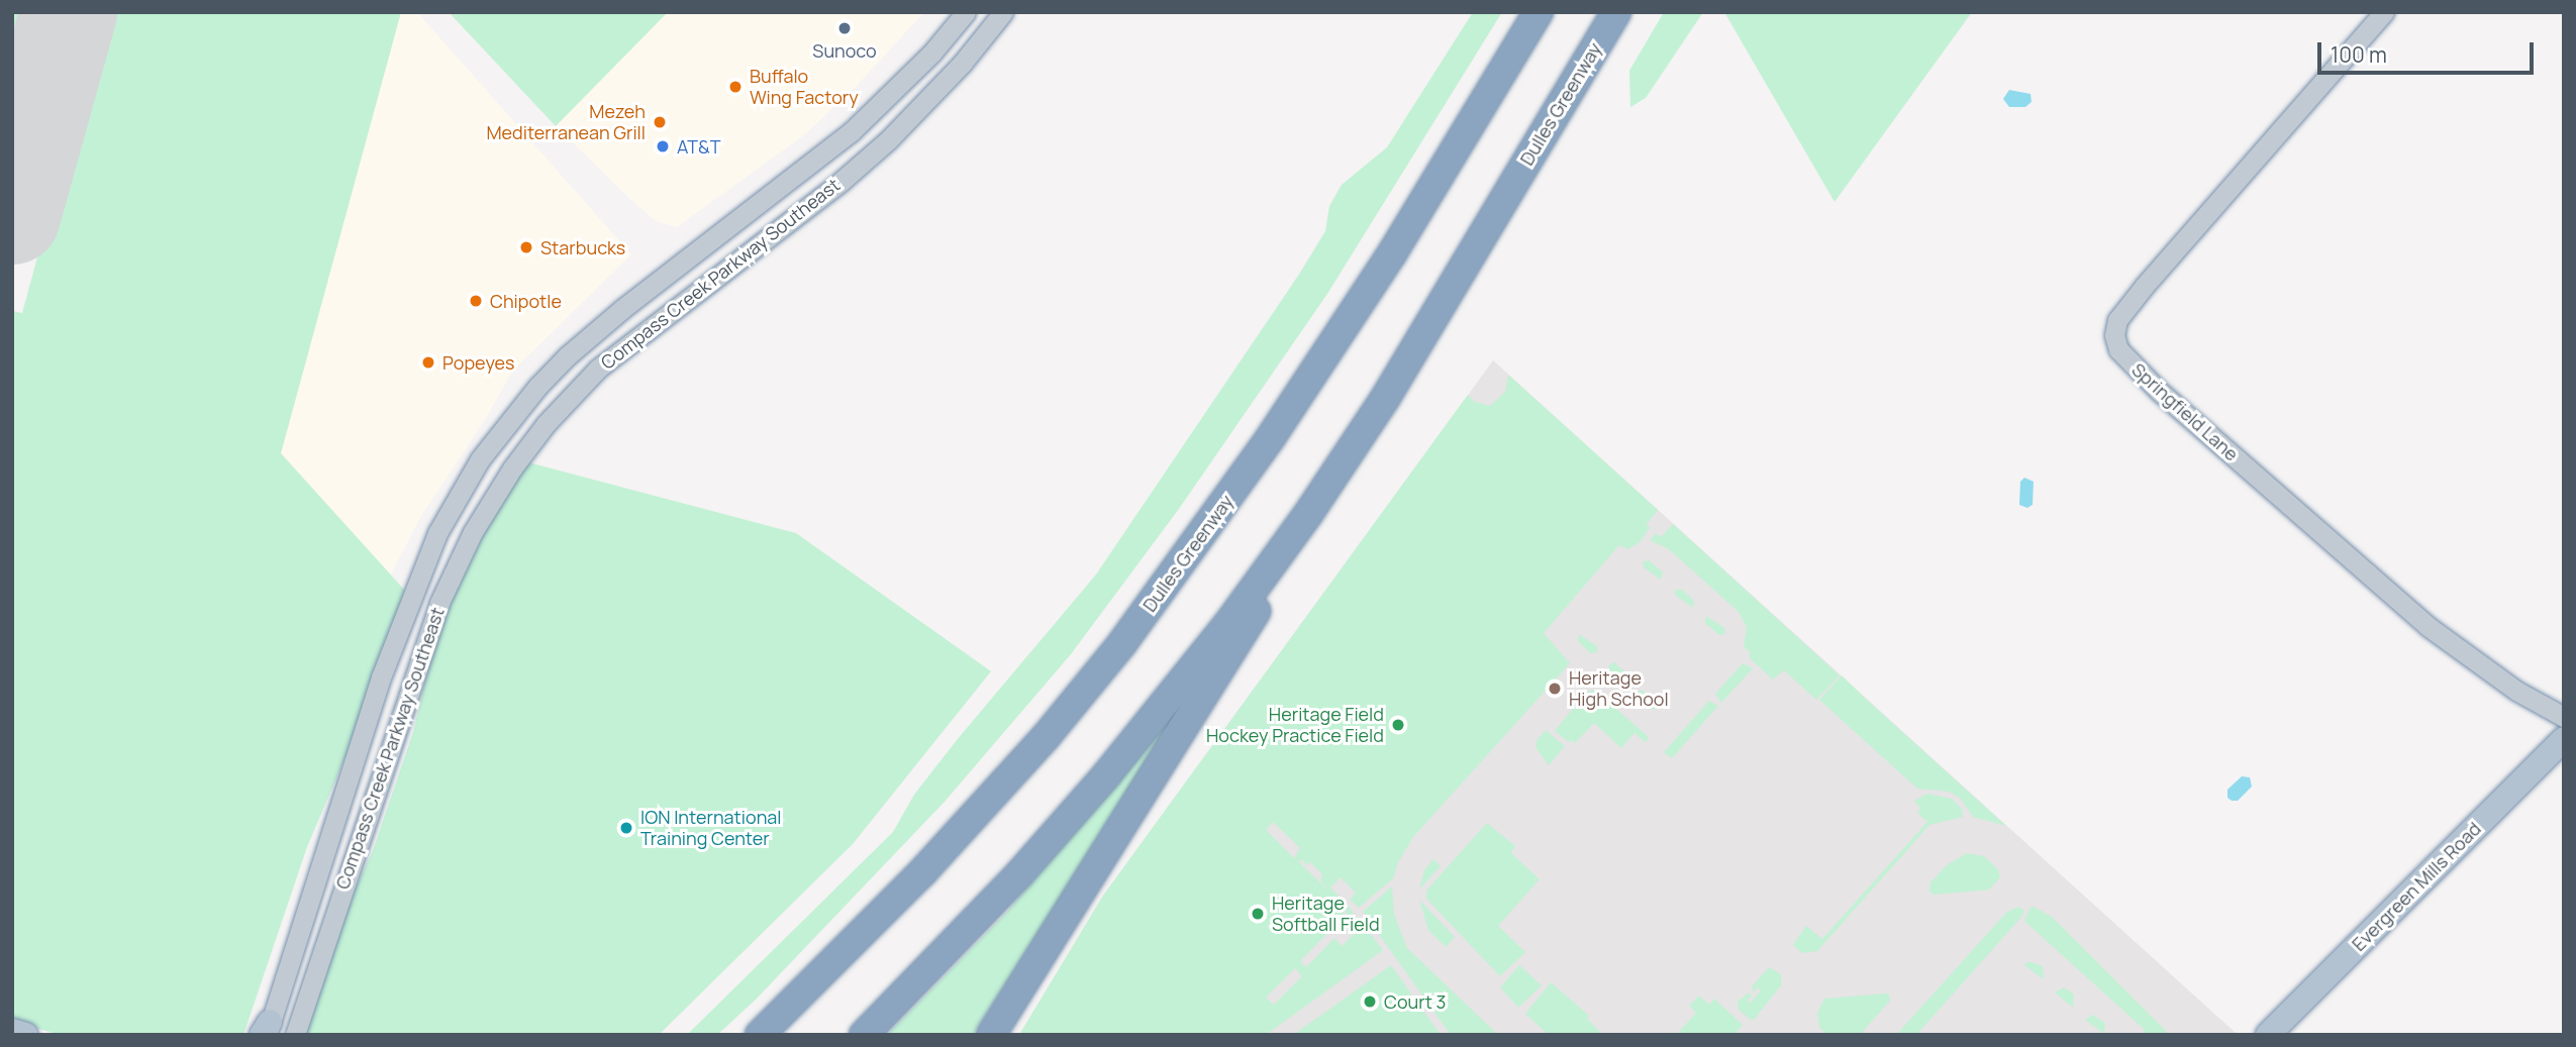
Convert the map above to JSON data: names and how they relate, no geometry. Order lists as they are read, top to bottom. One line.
{"streets":{"highway":["Dulles Greenway"],"main road":["Evergreen Mills Road"],"street":["Compass Creek Parkway Southeast","Springfield Lane"]},"places":["Sunoco","Buffalo Wing Factory","Mezeh Mediterranean Grill","AT&T","Starbucks","Chipotle","Popeyes","Heritage High School","Heritage Field Hockey Practice Field","ION International Training Center","Heritage Softball Field","Court 3"],"scale_bar":"100 m"}
